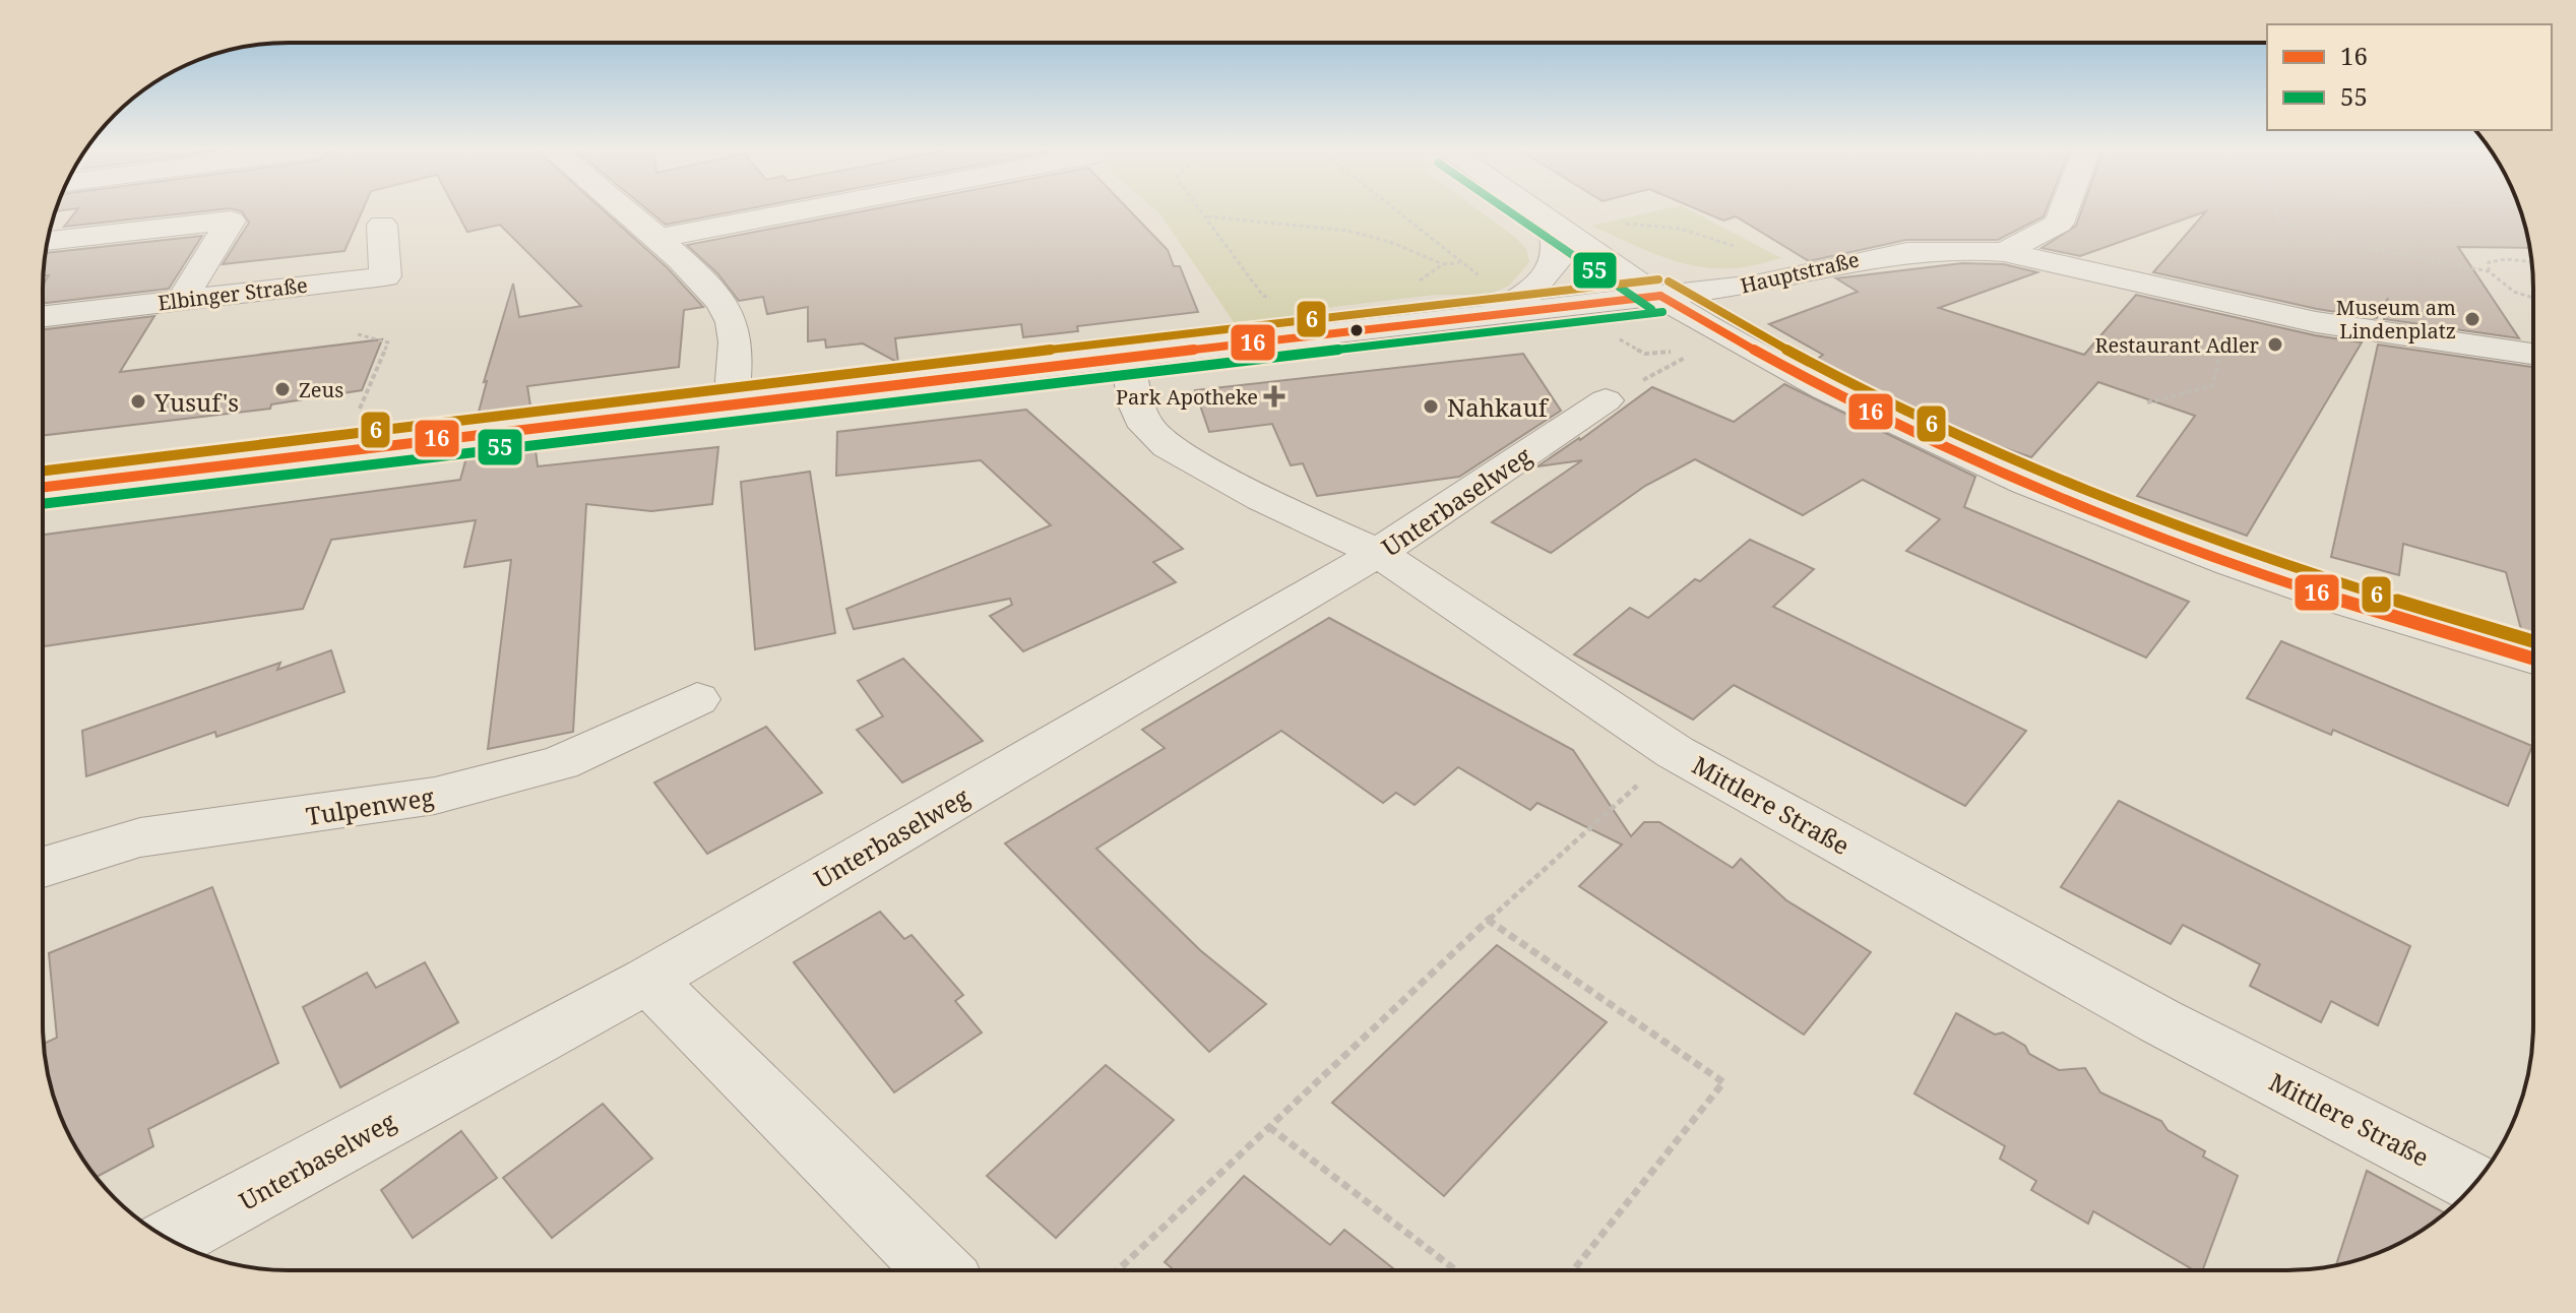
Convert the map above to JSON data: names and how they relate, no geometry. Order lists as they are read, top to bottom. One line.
{"streets":{"street":["Hauptstraße","Elbinger Straße","Unterbaselweg","Mittlere Straße","Tulpenweg"]},"crossings":[["Hauptstraße","Mittlere Straße"],["Unterbaselweg","Mittlere Straße"]],"places":{"other":["Museum am Lindenplatz","Restaurant Adler","Zeus","Yusuf's","Nahkauf"],"health":["Park Apotheke"]},"lines":["transit line 55","transit line 6","transit line 16"],"legend":["16","55"]}
